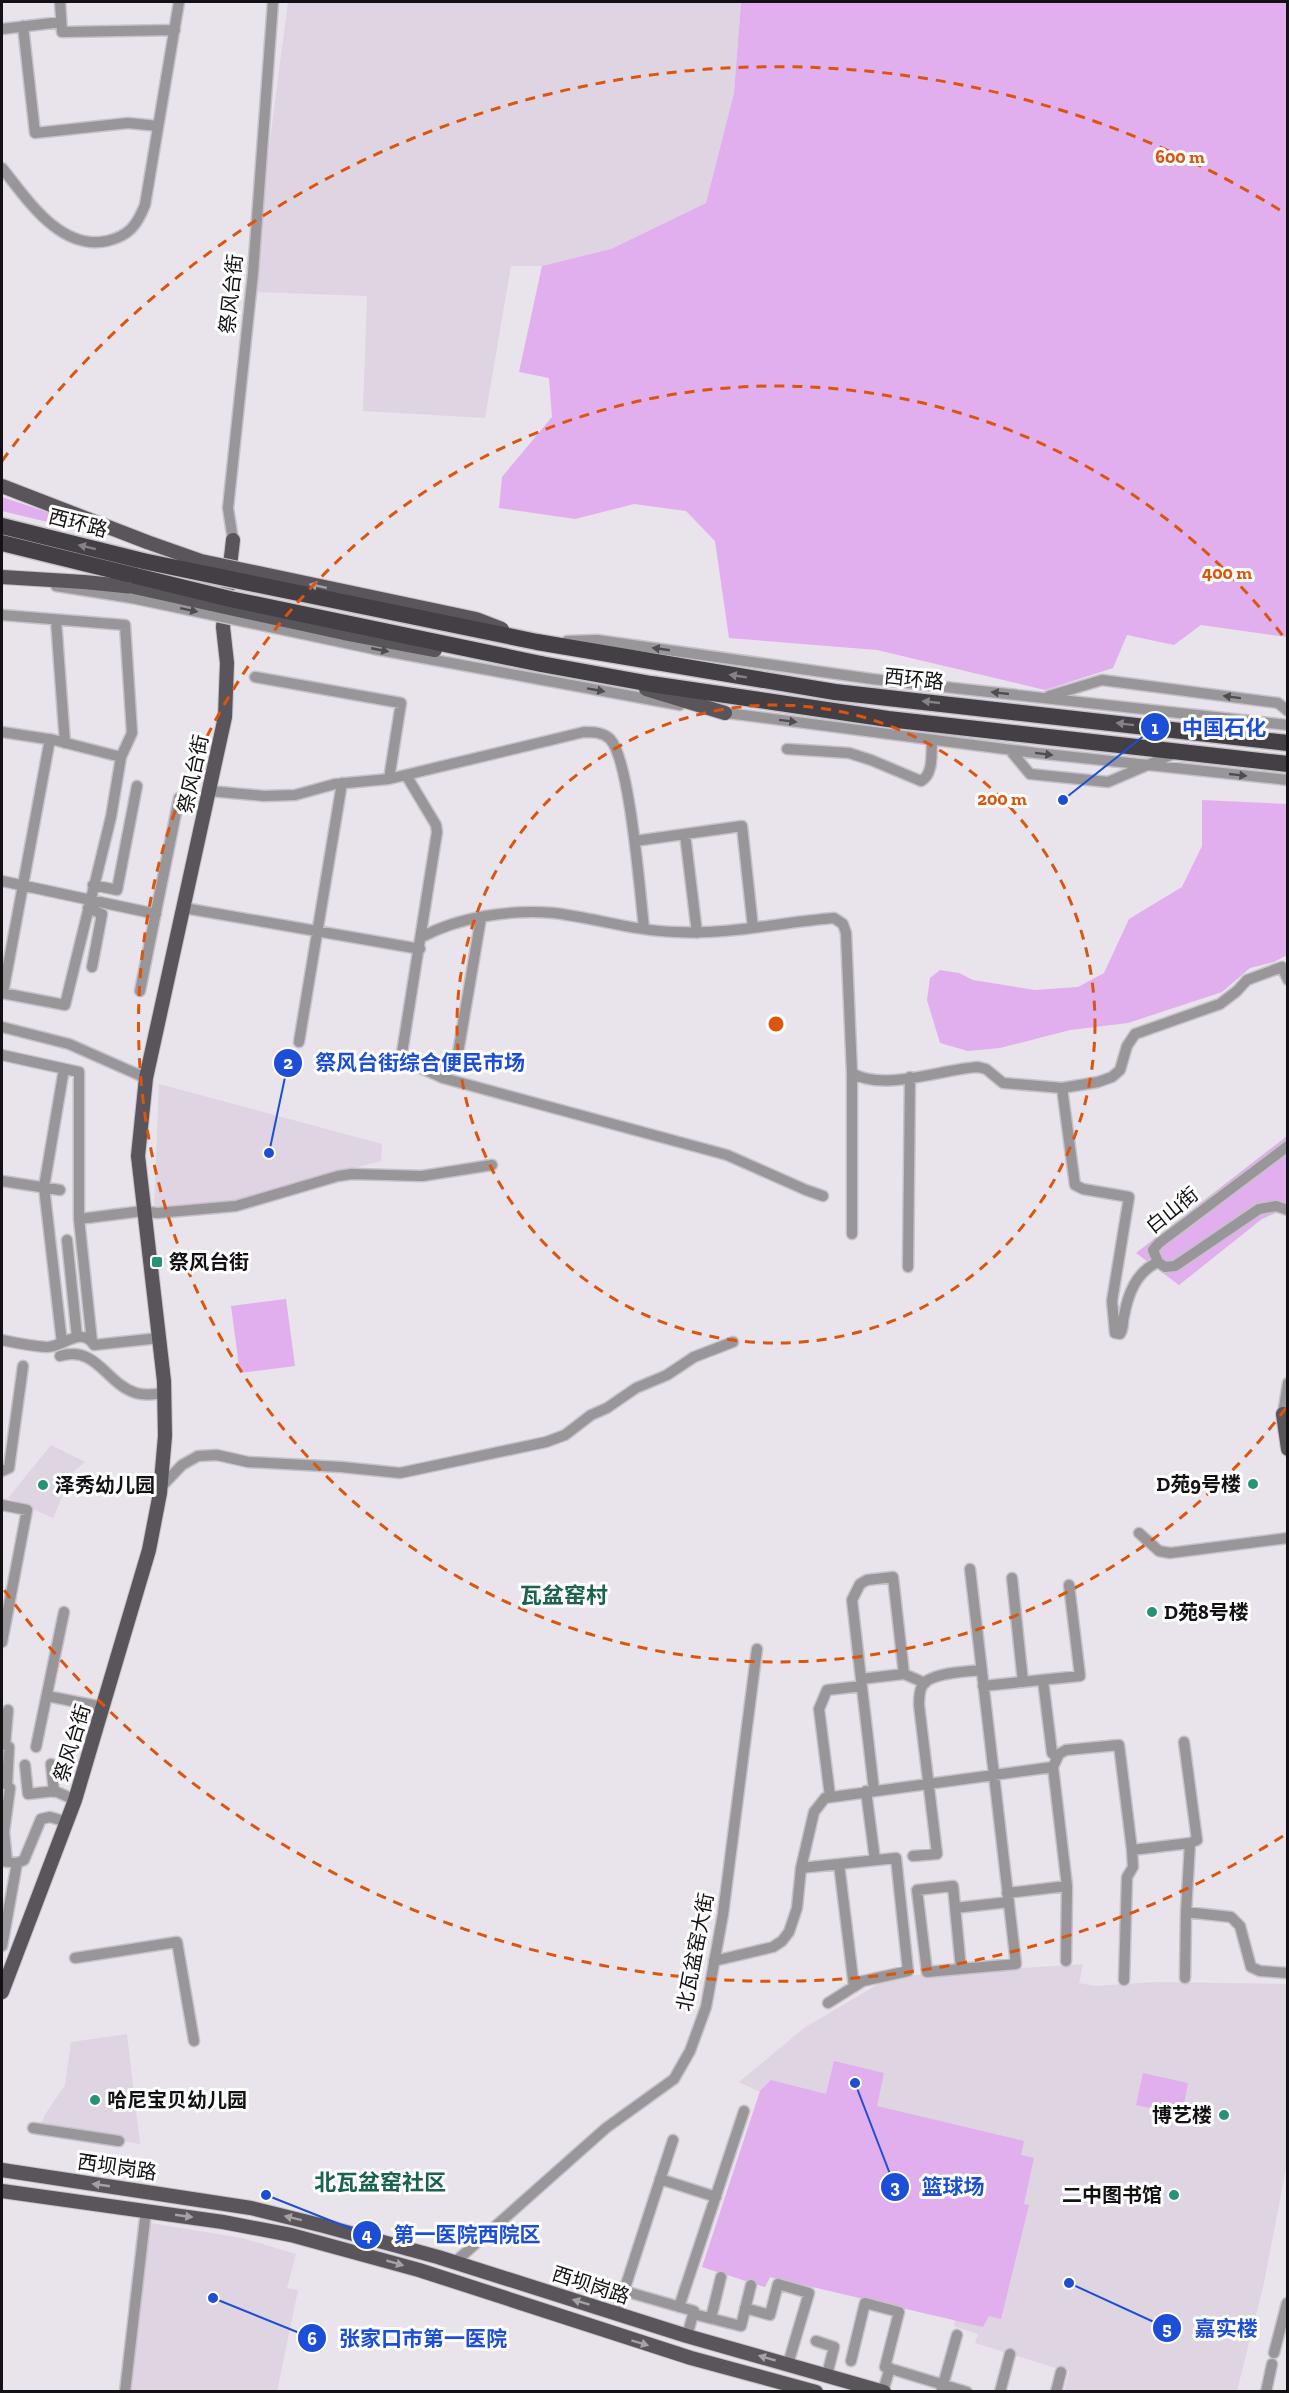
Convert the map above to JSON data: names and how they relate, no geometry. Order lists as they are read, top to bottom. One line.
{"streets":{"highway":["西环路"],"main road":["祭风台街","西坝岗路"],"street":["白山街","北瓦盆窑大街"]},"crossings":[["北瓦盆窑大街","西坝岗路"]],"districts":["瓦盆窑村","北瓦盆窑社区"],"places":{"other":["中国石化","祭风台街综合便民市场","D苑9号楼","泽秀幼儿园","D苑8号楼","篮球场","哈尼宝贝幼儿园","博艺楼","第一医院西院区","二中图书馆","嘉实楼","张家口市第一医院"],"transit":["祭风台街"]},"rings":["600 m","400 m","200 m"]}
